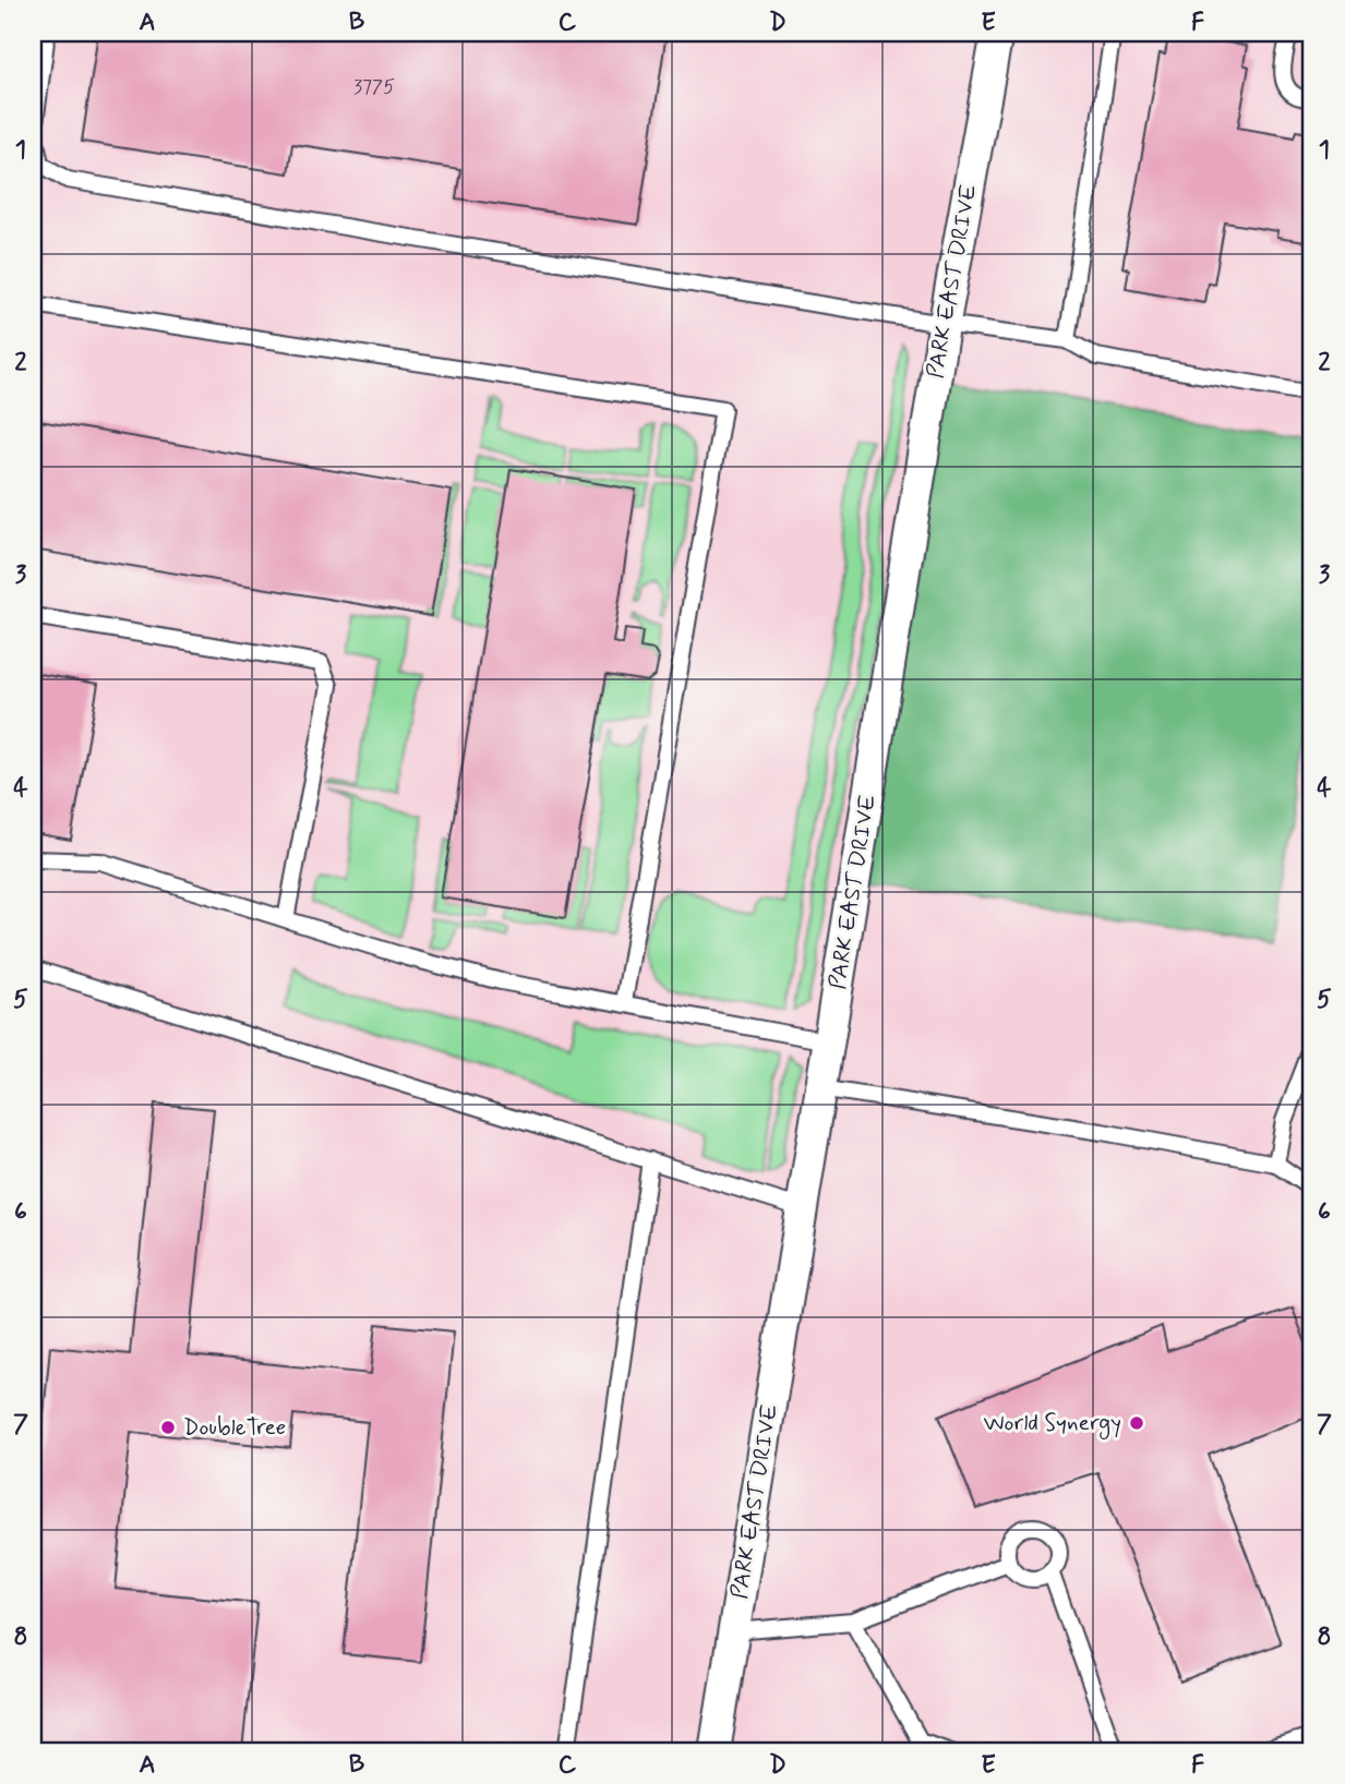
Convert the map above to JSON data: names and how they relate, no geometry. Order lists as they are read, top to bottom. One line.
{"streets":{"street":["PARK EAST DRIVE"]},"places":["World Synergy","DoubleTree"],"house_numbers":["3775"],"grid":{"columns":["A","B","C","D","E","F"],"rows":["1","2","3","4","5","6","7","8"]}}
